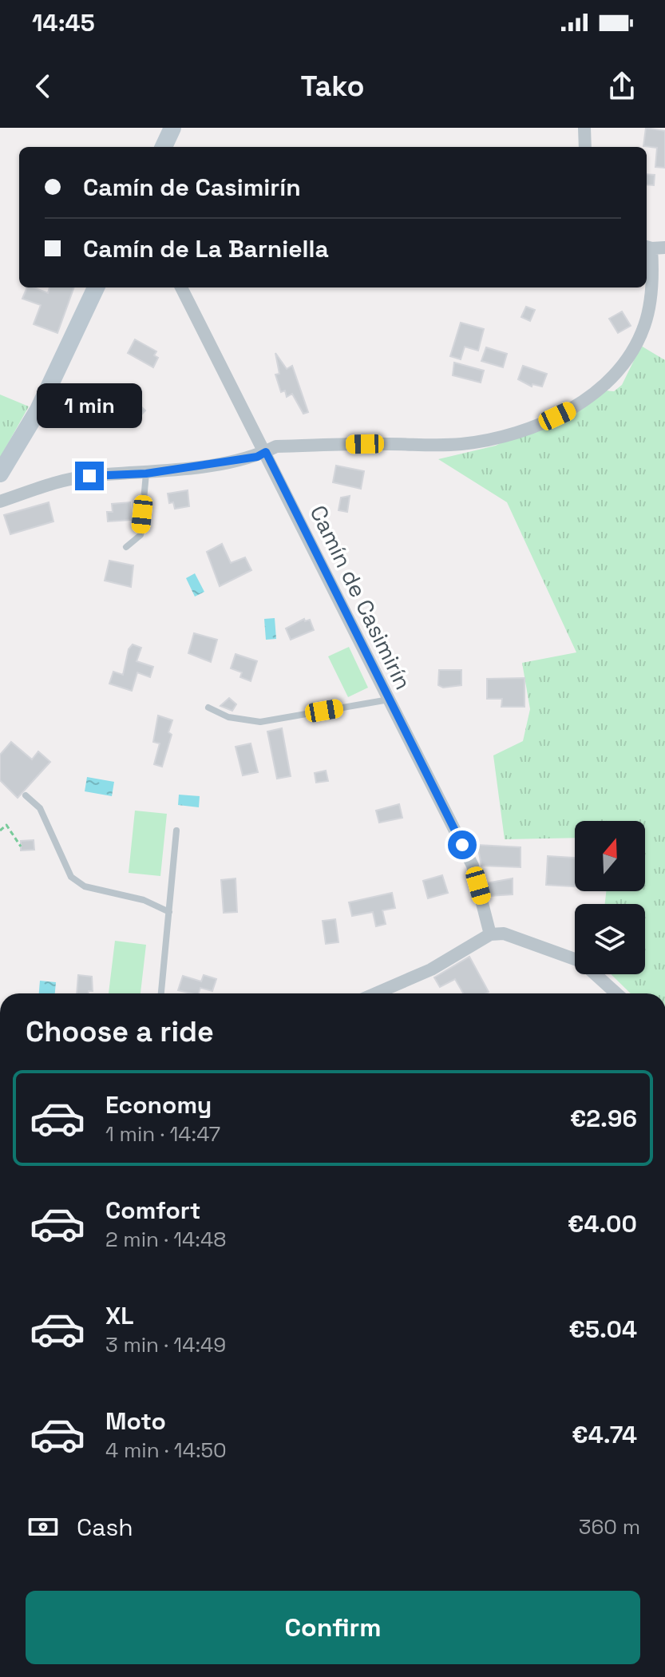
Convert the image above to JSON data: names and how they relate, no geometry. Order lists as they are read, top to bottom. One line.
{"streets":{"street":["Camín de Casimirín"]},"north":"top","page":{"status":"14:45","header":"Tako","banner":["Camín de Casimirín","Camín de La Barniella"],"bubble":"1 min","heading":"Choose a ride","list":[{"name":"Economy","note":"1 min · 14:47","value":"€2.96"},{"name":"Comfort","note":"2 min · 14:48","value":"€4.00"},{"name":"XL","note":"3 min · 14:49","value":"€5.04"},{"name":"Moto","note":"4 min · 14:50","value":"€4.74"}],"pay":["Cash","360 m"],"buttons":"Confirm"}}
